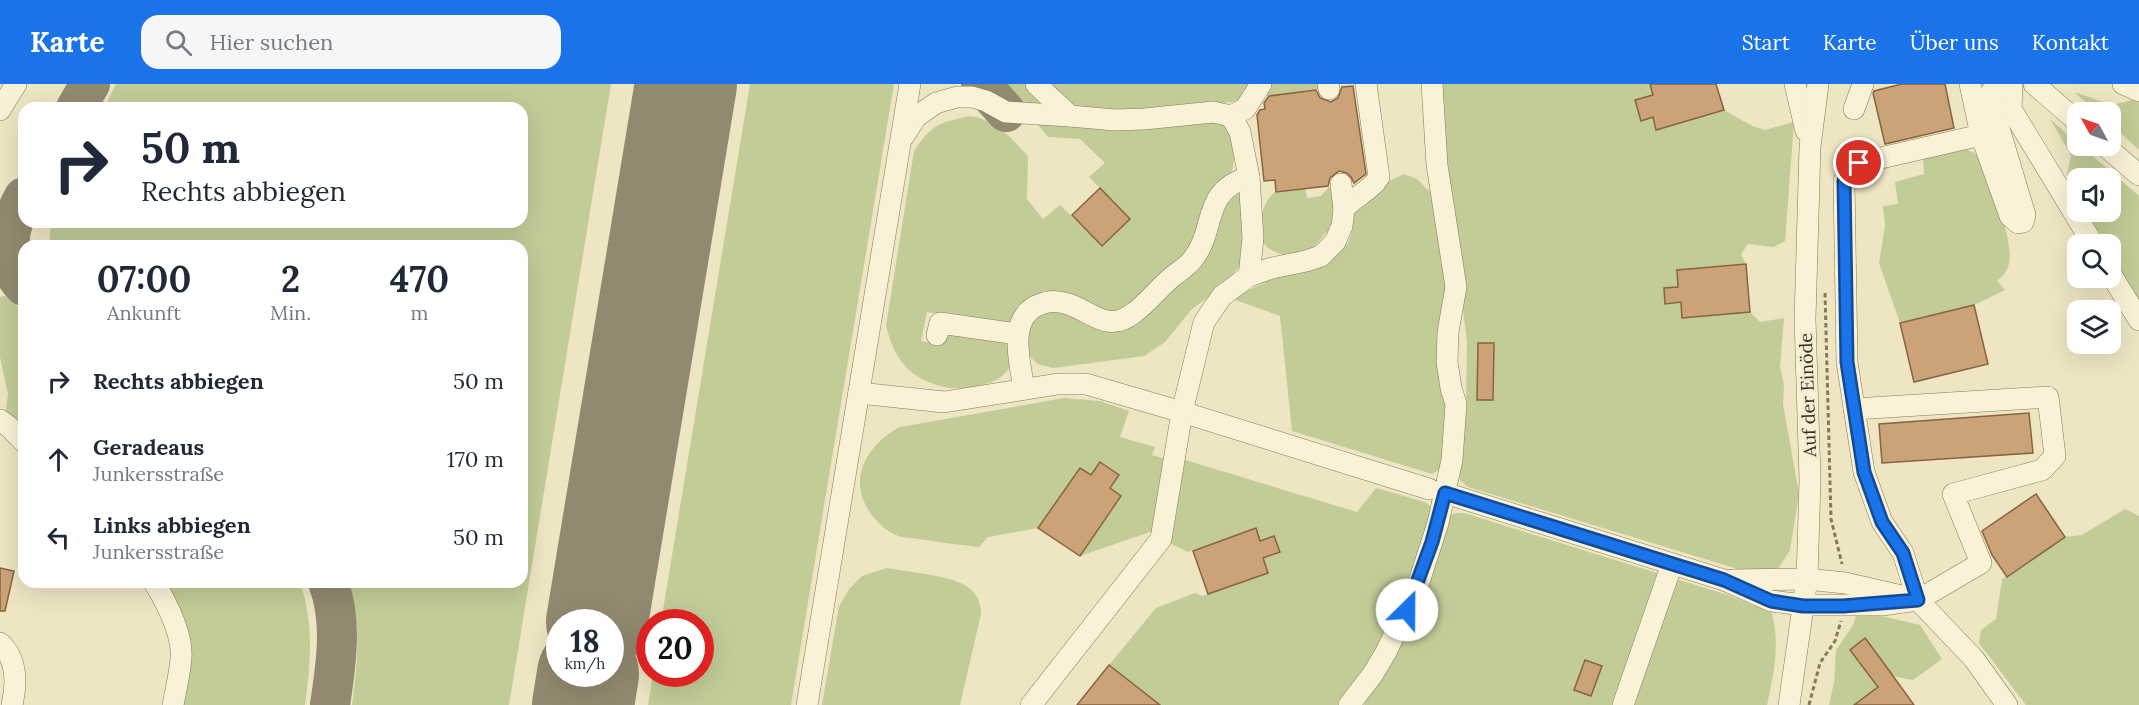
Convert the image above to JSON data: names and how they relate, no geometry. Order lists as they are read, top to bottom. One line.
{"streets":{"street":["Auf der Einöde"]},"north":"top left","page":{"header":"Karte","search":"Hier suchen","nav":["Start","Karte","Über uns","Kontakt"],"turn":["50 m","Rechts abbiegen"],"eta":["07:00","Ankunft","2","Min.","470","m"],"list":[{"name":"Rechts abbiegen","value":"50 m"},{"name":"Geradeaus","note":"Junkersstraße","value":"170 m"},{"name":"Links abbiegen","note":"Junkersstraße","value":"50 m"}],"speed":"18 km/h","limit":"20"}}
